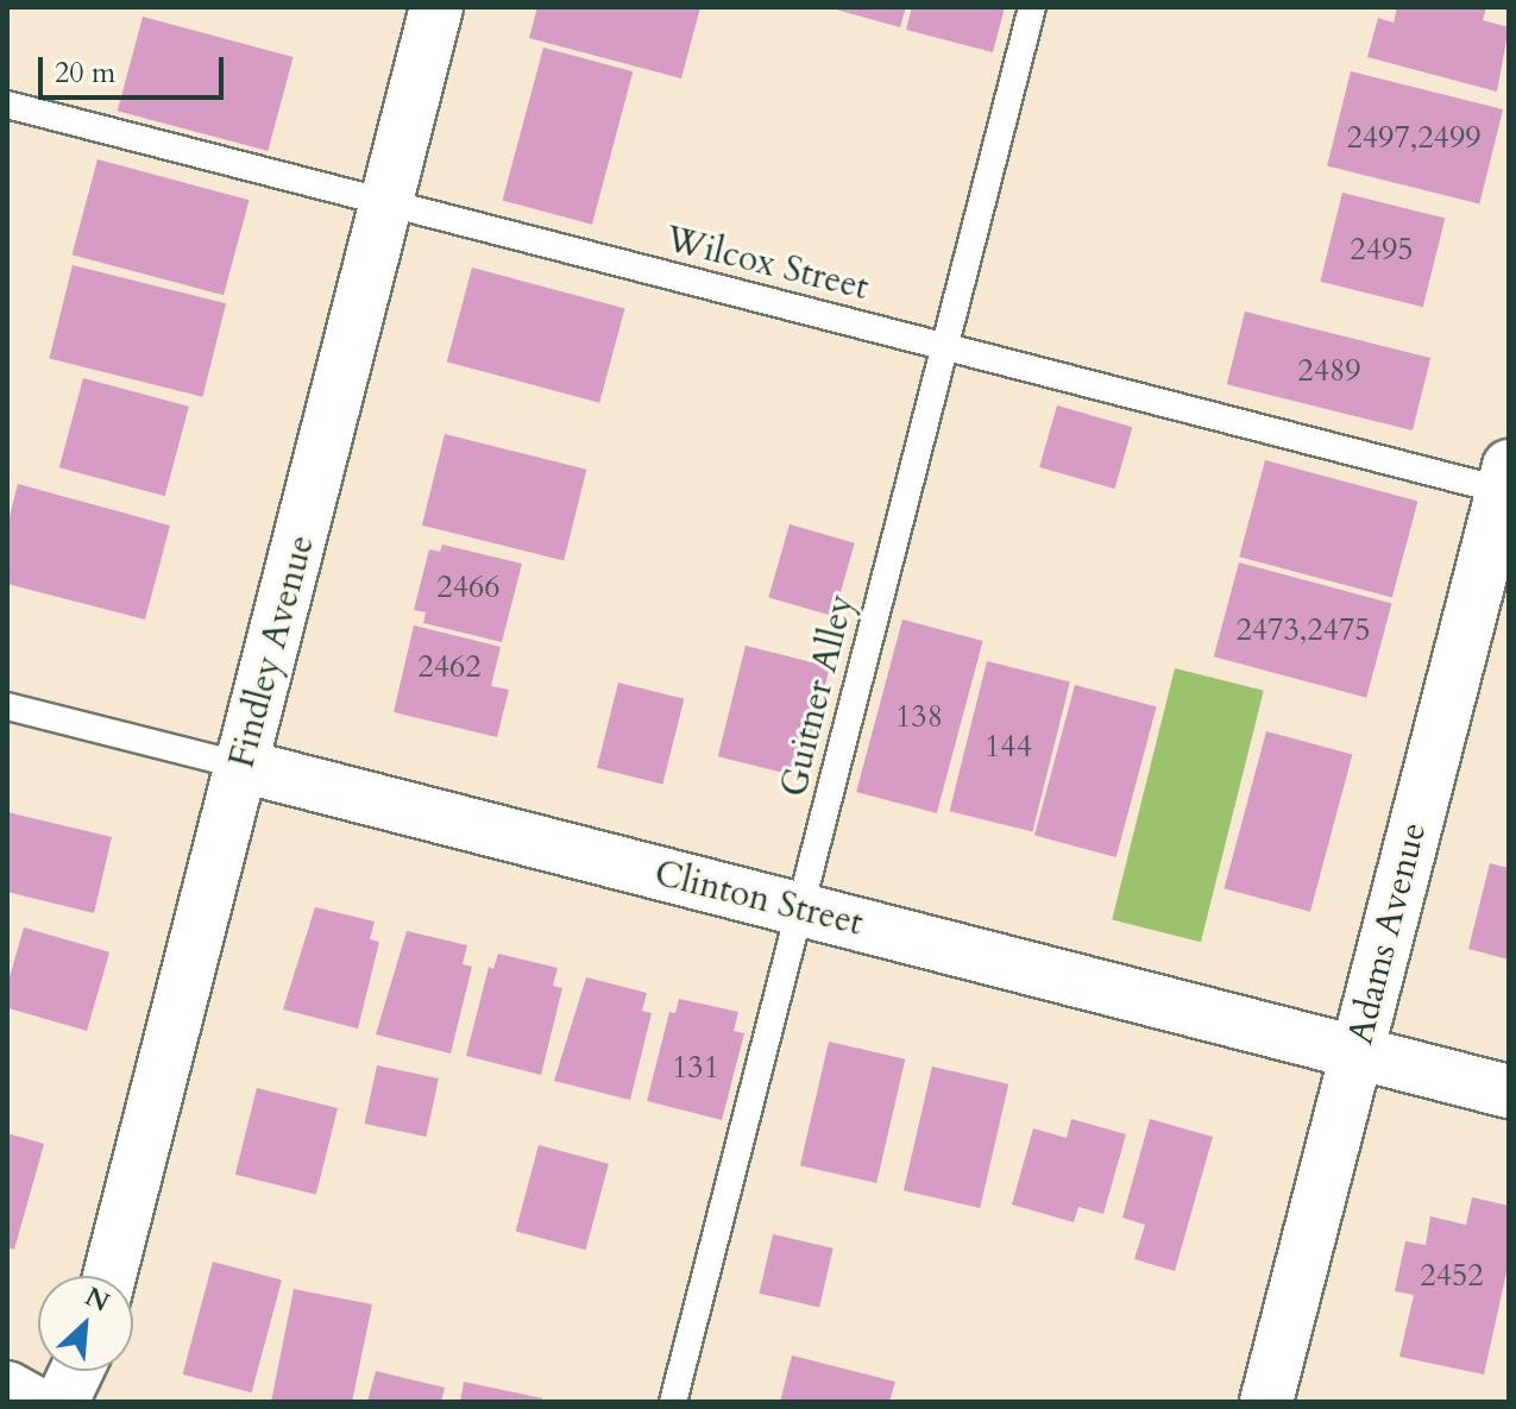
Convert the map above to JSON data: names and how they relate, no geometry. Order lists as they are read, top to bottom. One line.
{"streets":{"street":["Findley Avenue","Clinton Street","Adams Avenue"],"lane":["Wilcox Street","Guitner Alley"]},"crossings":[["Wilcox Street","Findley Avenue"],["Wilcox Street","Guitner Alley"],["Wilcox Street","Adams Avenue"],["Findley Avenue","Clinton Street"],["Guitner Alley","Clinton Street"],["Clinton Street","Adams Avenue"]],"house_numbers":["2497,2499","2495","2489","2466","2473,2475","2462","138","144","131","2452"],"scale_bar":"20 m","north":"top right"}
